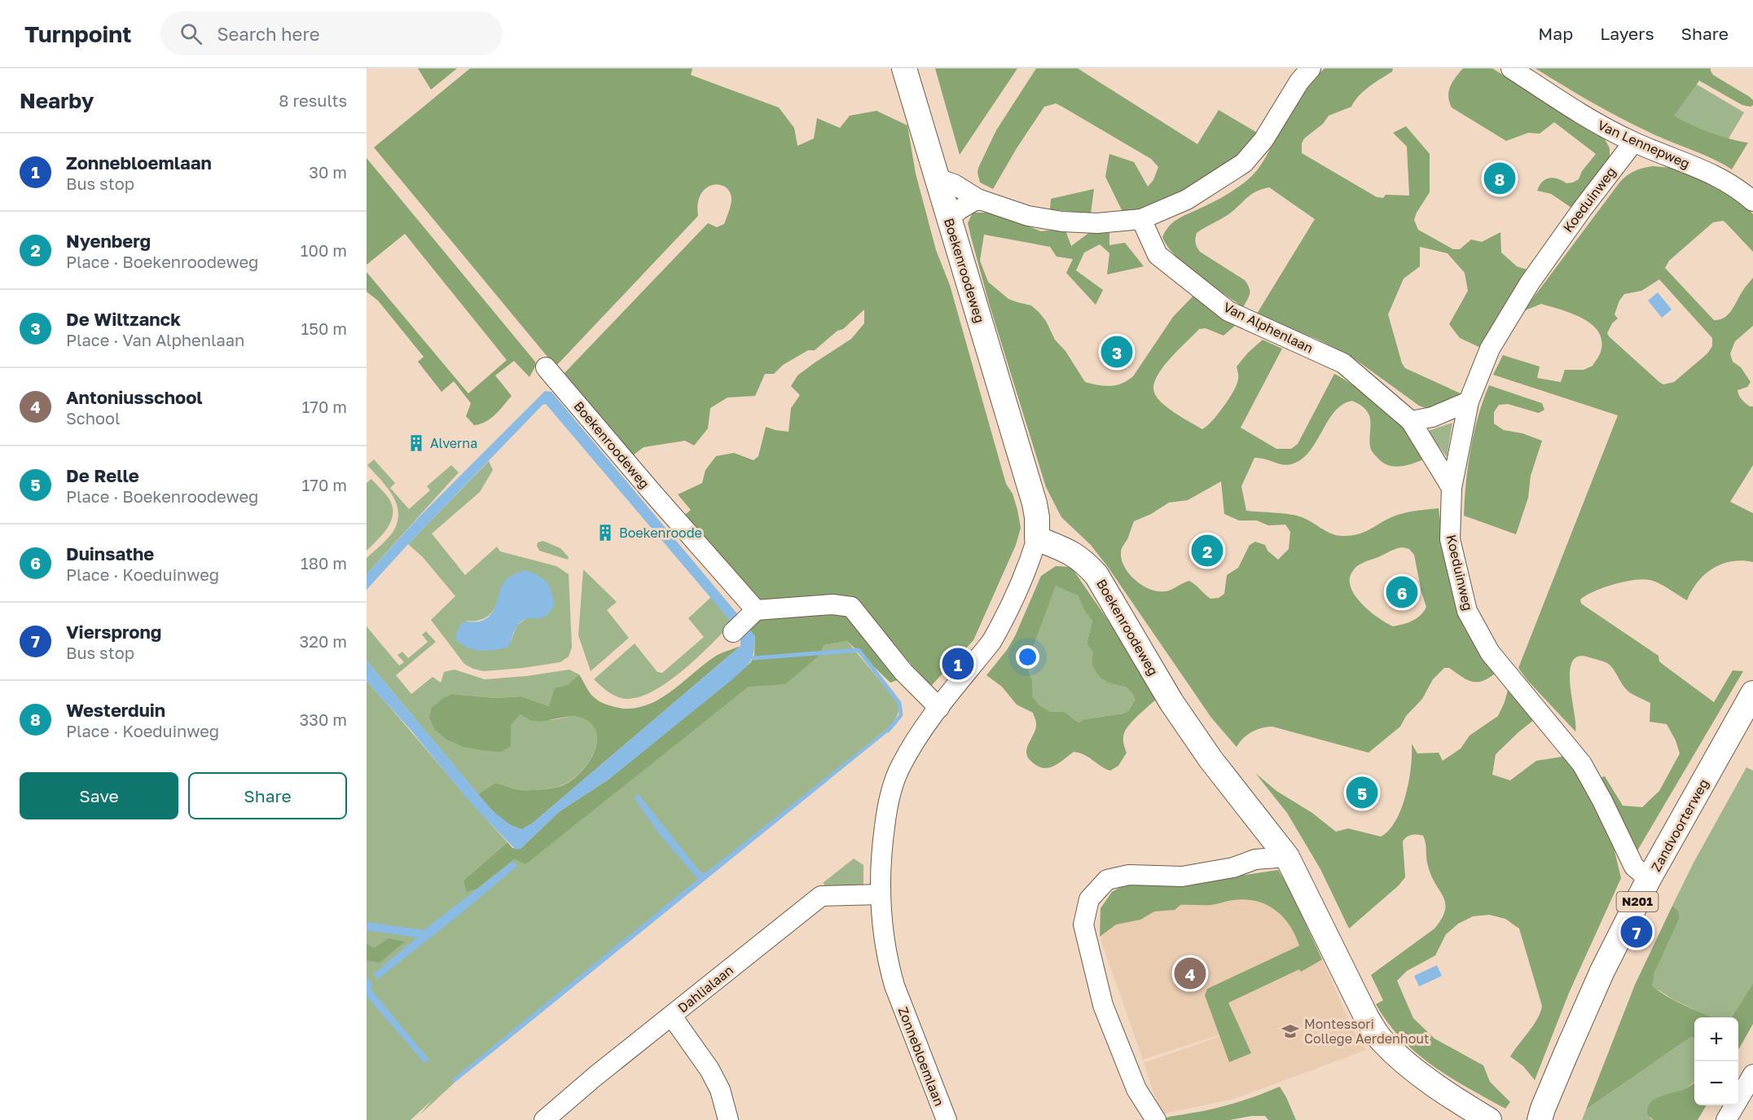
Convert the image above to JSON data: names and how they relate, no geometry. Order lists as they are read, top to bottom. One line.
{"streets":{"main road":["Boekenroodeweg","Zandvoorterweg","N201"],"street":["Van Lennepweg","Koeduinweg","Van Alphenlaan","Dahlialaan","Zonnebloemlaan"]},"crossings":[["Van Lennepweg","Koeduinweg"],["Koeduinweg","Van Alphenlaan"],["Koeduinweg","Zandvoorterweg"],["Boekenroodeweg","Zonnebloemlaan"],["Dahlialaan","Zonnebloemlaan"]],"places":{"building":["Alverna","Boekenroode"],"school or university":["Montessori College Aerdenhout"]},"page":{"header":"Turnpoint","search":"Search here","nav":["Map","Layers","Share"],"heading":["Nearby","8 results"],"list":[{"mark":"1","name":"Zonnebloemlaan","note":"Bus stop","value":"30 m"},{"mark":"2","name":"Nyenberg","note":"Place · Boekenroodeweg","value":"100 m"},{"mark":"3","name":"De Wiltzanck","note":"Place · Van Alphenlaan","value":"150 m"},{"mark":"4","name":"Antoniusschool","note":"School","value":"170 m"},{"mark":"5","name":"De Relle","note":"Place · Boekenroodeweg","value":"170 m"},{"mark":"6","name":"Duinsathe","note":"Place · Koeduinweg","value":"180 m"},{"mark":"7","name":"Viersprong","note":"Bus stop","value":"320 m"},{"mark":"8","name":"Westerduin","note":"Place · Koeduinweg","value":"330 m"}],"pins":["8","3","2","6","1","5","7","4"],"buttons":["Save","Share"],"map_buttons":["+","−"]}}
